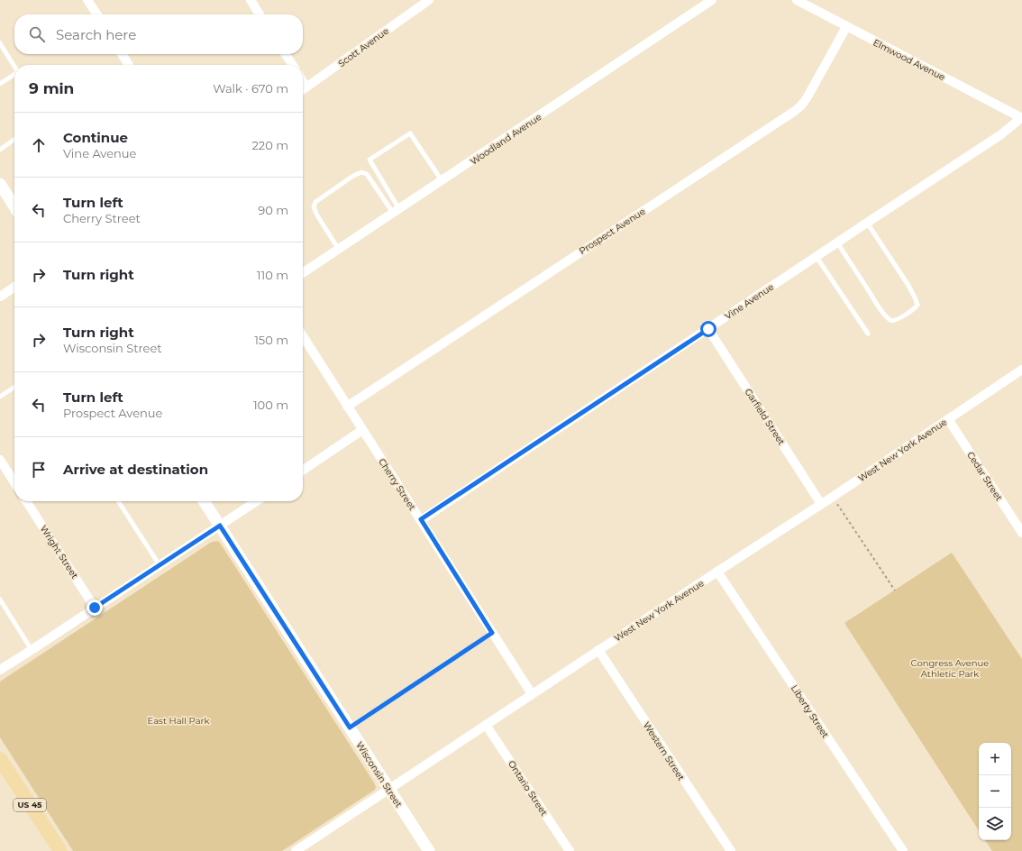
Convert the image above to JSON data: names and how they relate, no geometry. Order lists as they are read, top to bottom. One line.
{"streets":{"main road":["US 45"],"street":["Scott Avenue","Elmwood Avenue","Woodland Avenue","Prospect Avenue","Vine Avenue","Garfield Street","West New York Avenue","Cedar Street","Cherry Street","Wright Street","Liberty Street","Western Street","Wisconsin Street","Ontario Street"]},"crossings":[["Elmwood Avenue","Prospect Avenue"],["Elmwood Avenue","Vine Avenue"],["Prospect Avenue","Cherry Street"],["Vine Avenue","Garfield Street"],["Vine Avenue","Cherry Street"],["Garfield Street","West New York Avenue"],["West New York Avenue","Cedar Street"],["West New York Avenue","Cherry Street"],["West New York Avenue","Liberty Street"],["West New York Avenue","Western Street"],["West New York Avenue","Wisconsin Street"],["West New York Avenue","Ontario Street"]],"parks":["Congress Avenue Athletic Park","East Hall Park"],"page":{"search":"Search here","heading":["9 min","Walk · 670 m"],"list":[["Continue","Vine Avenue","220 m"],["Turn left","Cherry Street","90 m"],["Turn right","110 m"],["Turn right","Wisconsin Street","150 m"],["Turn left","Prospect Avenue","100 m"],"Arrive at destination"],"map_buttons":["+","−"]}}
